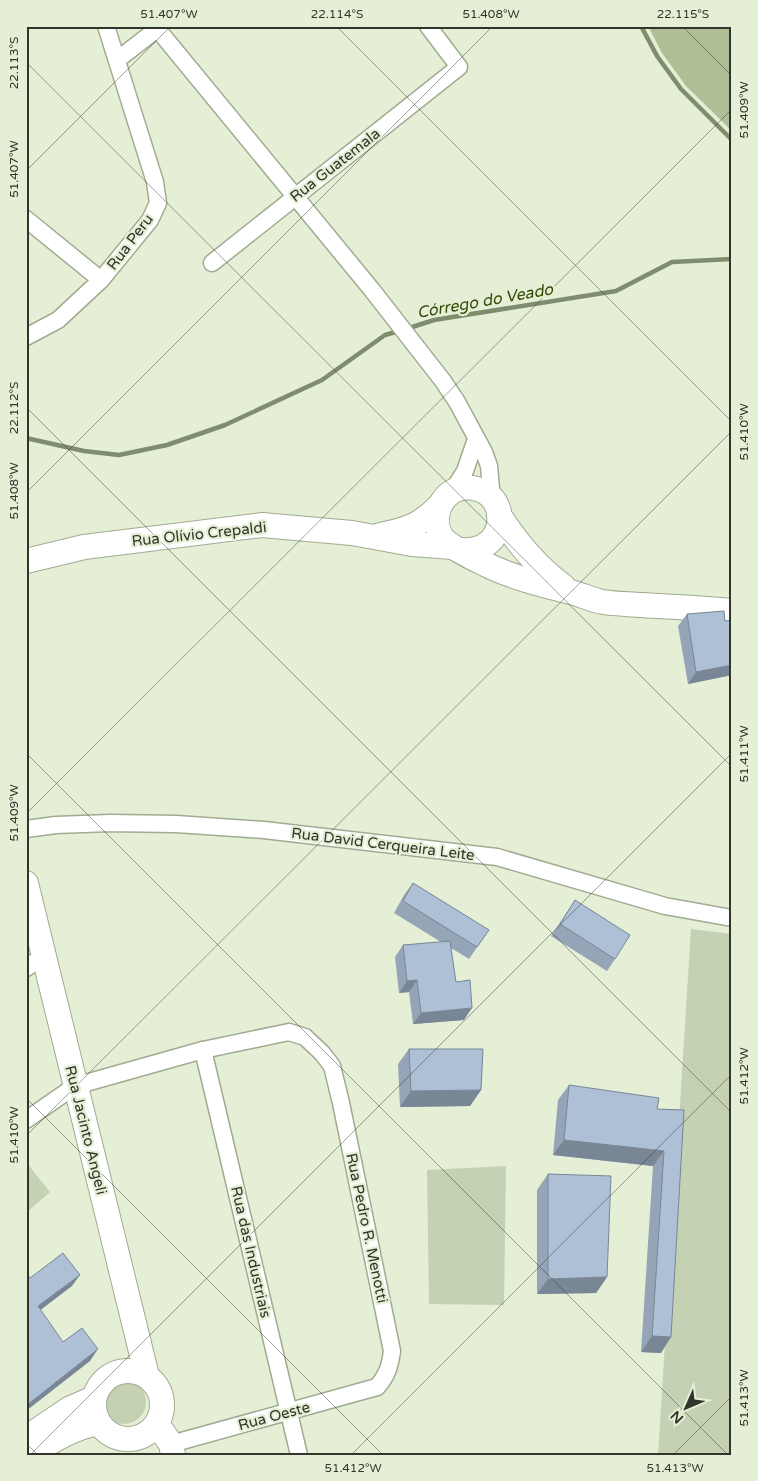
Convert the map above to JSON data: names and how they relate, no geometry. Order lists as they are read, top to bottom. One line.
{"streets":{"street":["Rua Guatemala","Rua Peru","Rua Olívio Crepaldi","Rua David Cerqueira Leite","Rua Jacinto Angeli","Rua Pedro R. Menotti","Rua das Industriais","Rua Oeste"]},"crossings":[["Rua Pedro R. Menotti","Rua das Industriais"],["Rua Pedro R. Menotti","Rua Oeste"],["Rua das Industriais","Rua Oeste"]],"water":["Córrego do Veado"],"north":"bottom left","coordinates":["51.407°W","22.114°S","51.408°W","22.115°S","22.113°S","51.409°W","22.112°S","51.410°W","51.411°W","51.412°W","51.413°W"]}
